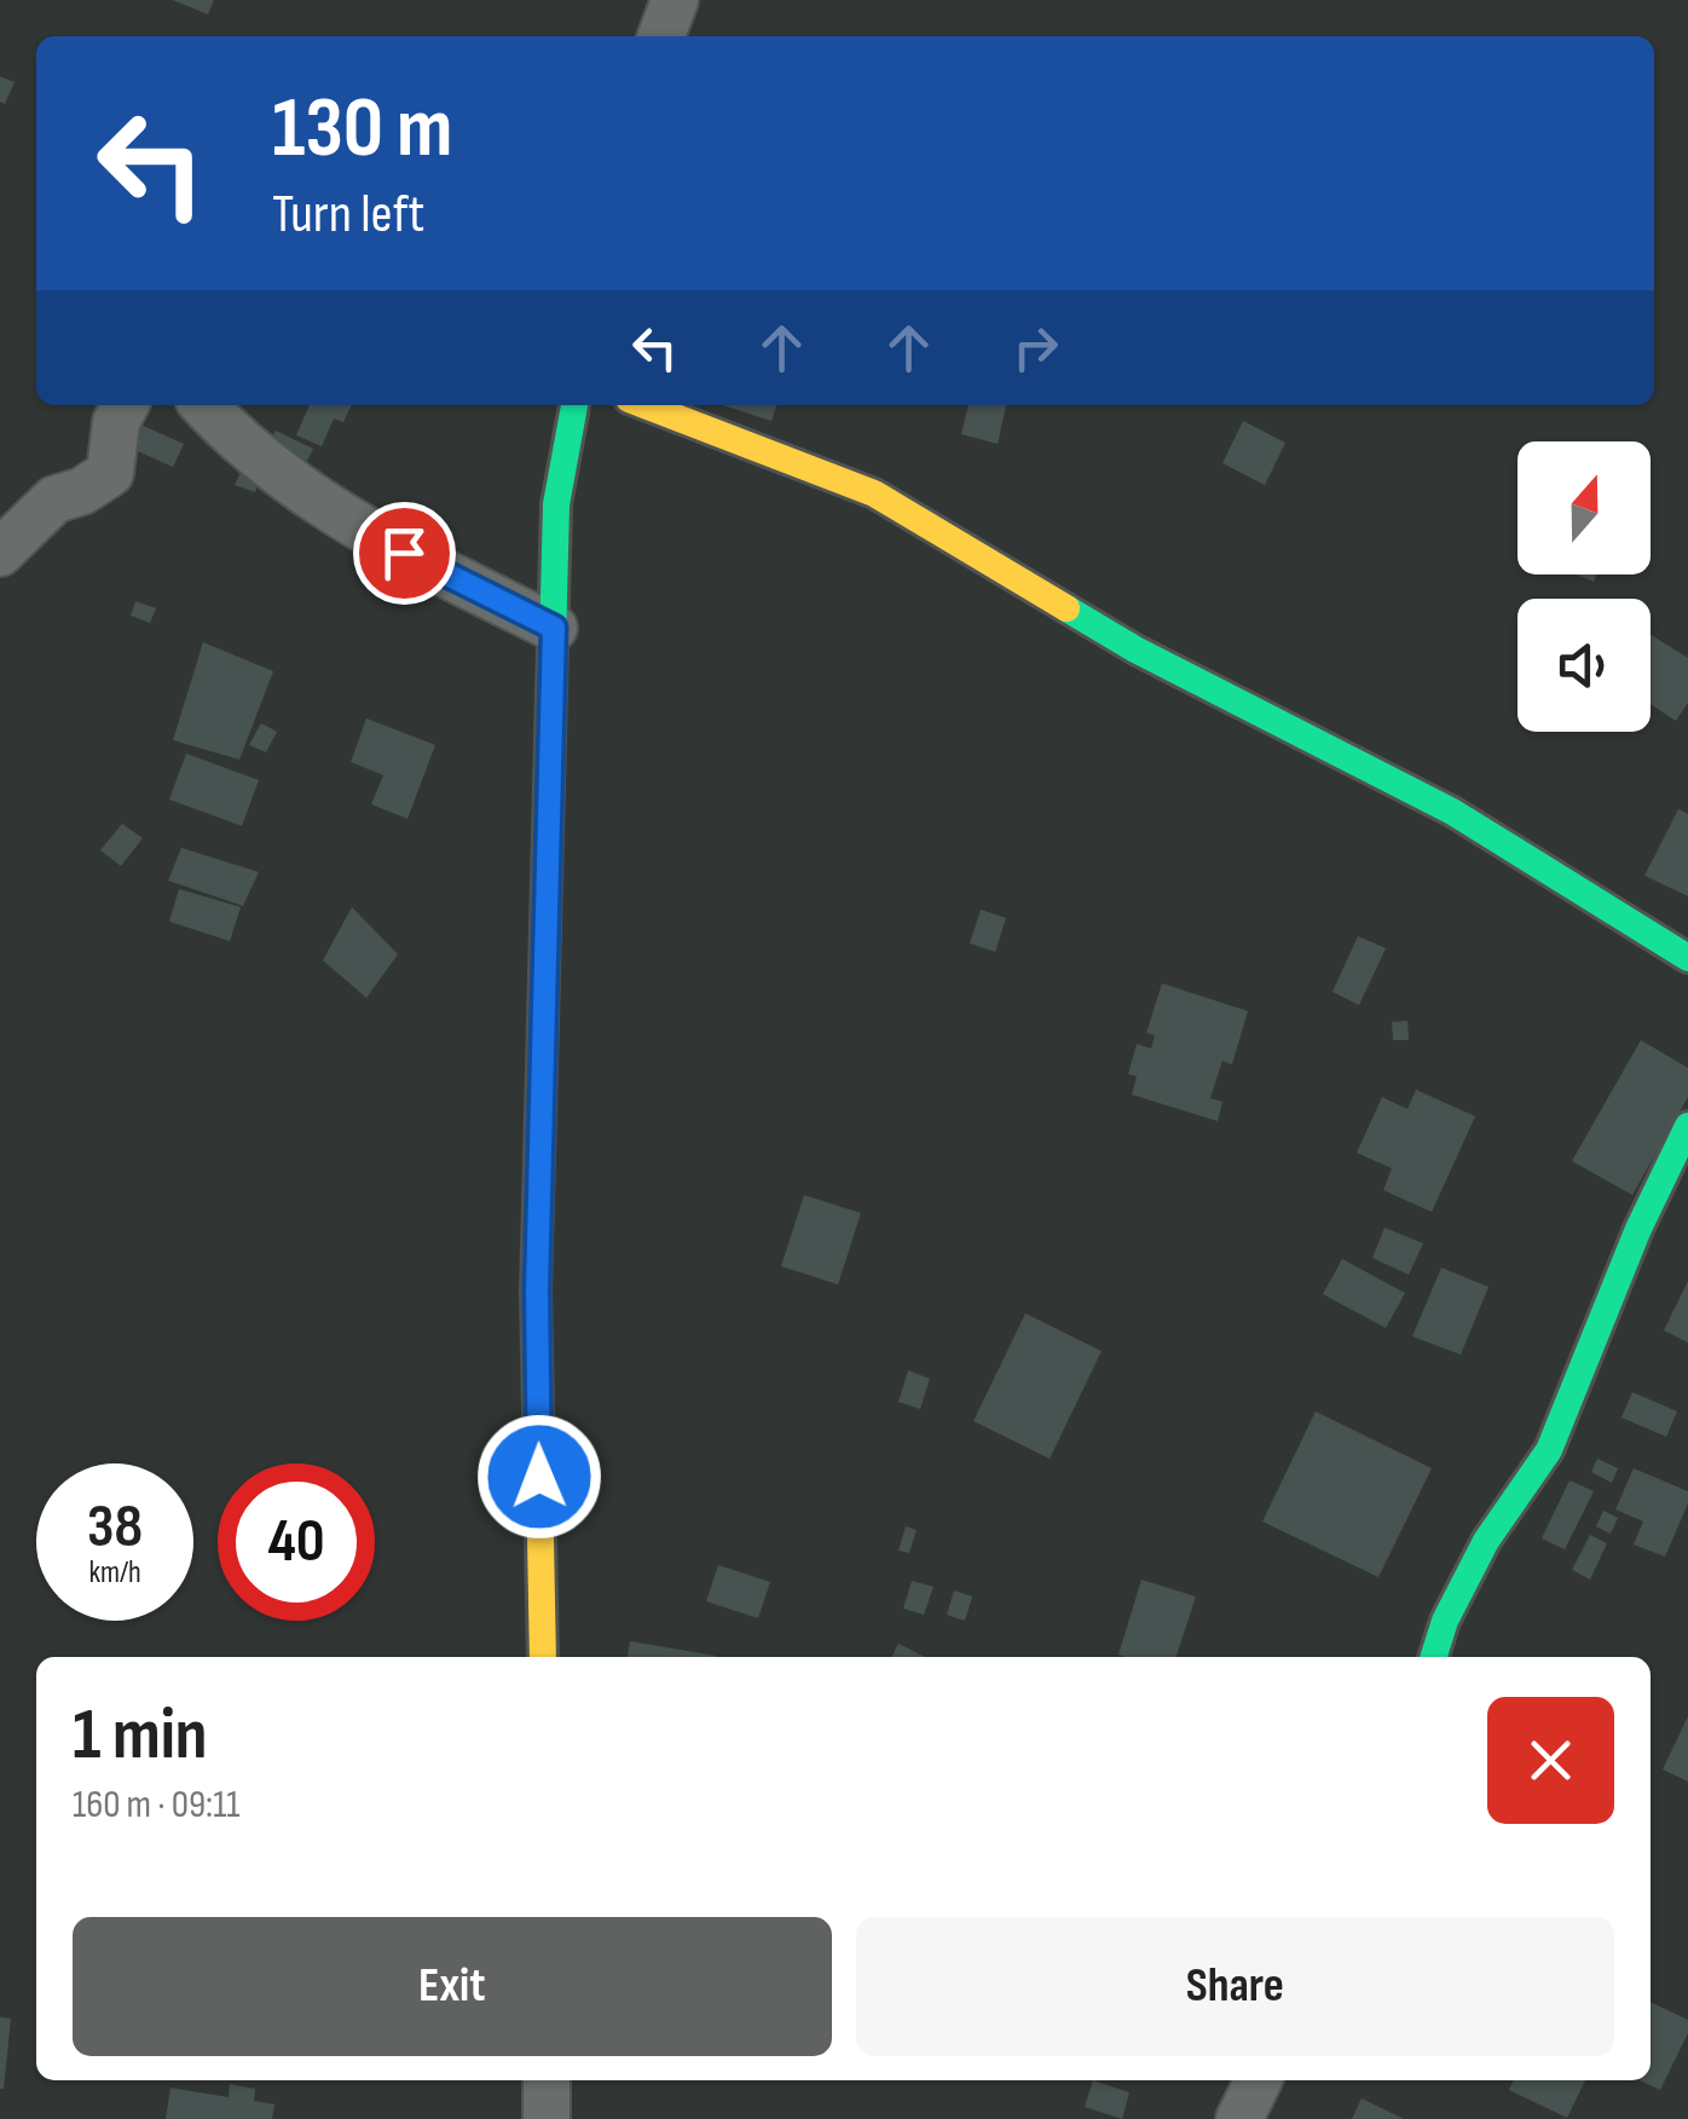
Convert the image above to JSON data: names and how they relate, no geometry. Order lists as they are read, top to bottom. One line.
{"north":"top","page":{"turn":["130 m","Turn left"],"speed":"38 km/h","limit":"40","heading":["1 min","160 m · 09:11"],"buttons":["Exit","Share"]}}
